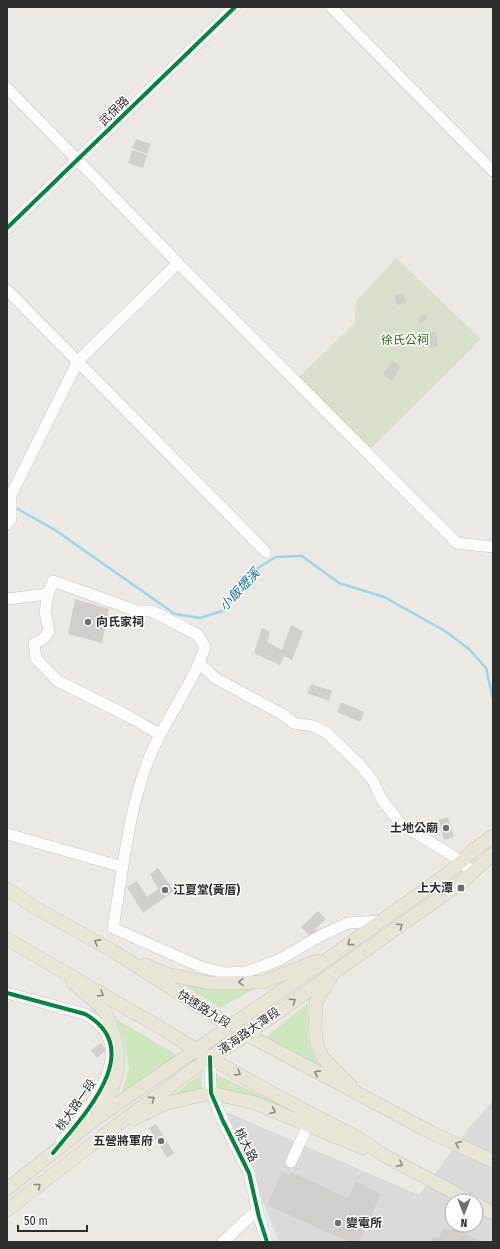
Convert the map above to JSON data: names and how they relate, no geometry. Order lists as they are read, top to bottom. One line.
{"streets":{"main road":["快速路九段","濱海路大潭段"],"street":["武保路","桃大路一段","桃大路"]},"crossings":[["快速路九段","濱海路大潭段"],["濱海路大潭段","桃大路一段"],["濱海路大潭段","桃大路"]],"water":["小飯壢溪"],"parks":["徐氏公祠"],"places":{"other":["向氏家祠","土地公廟","江夏堂(黃厝)","五營將軍府","變電所"],"transit":["上大潭"]},"scale_bar":"50 m","north":"bottom"}
